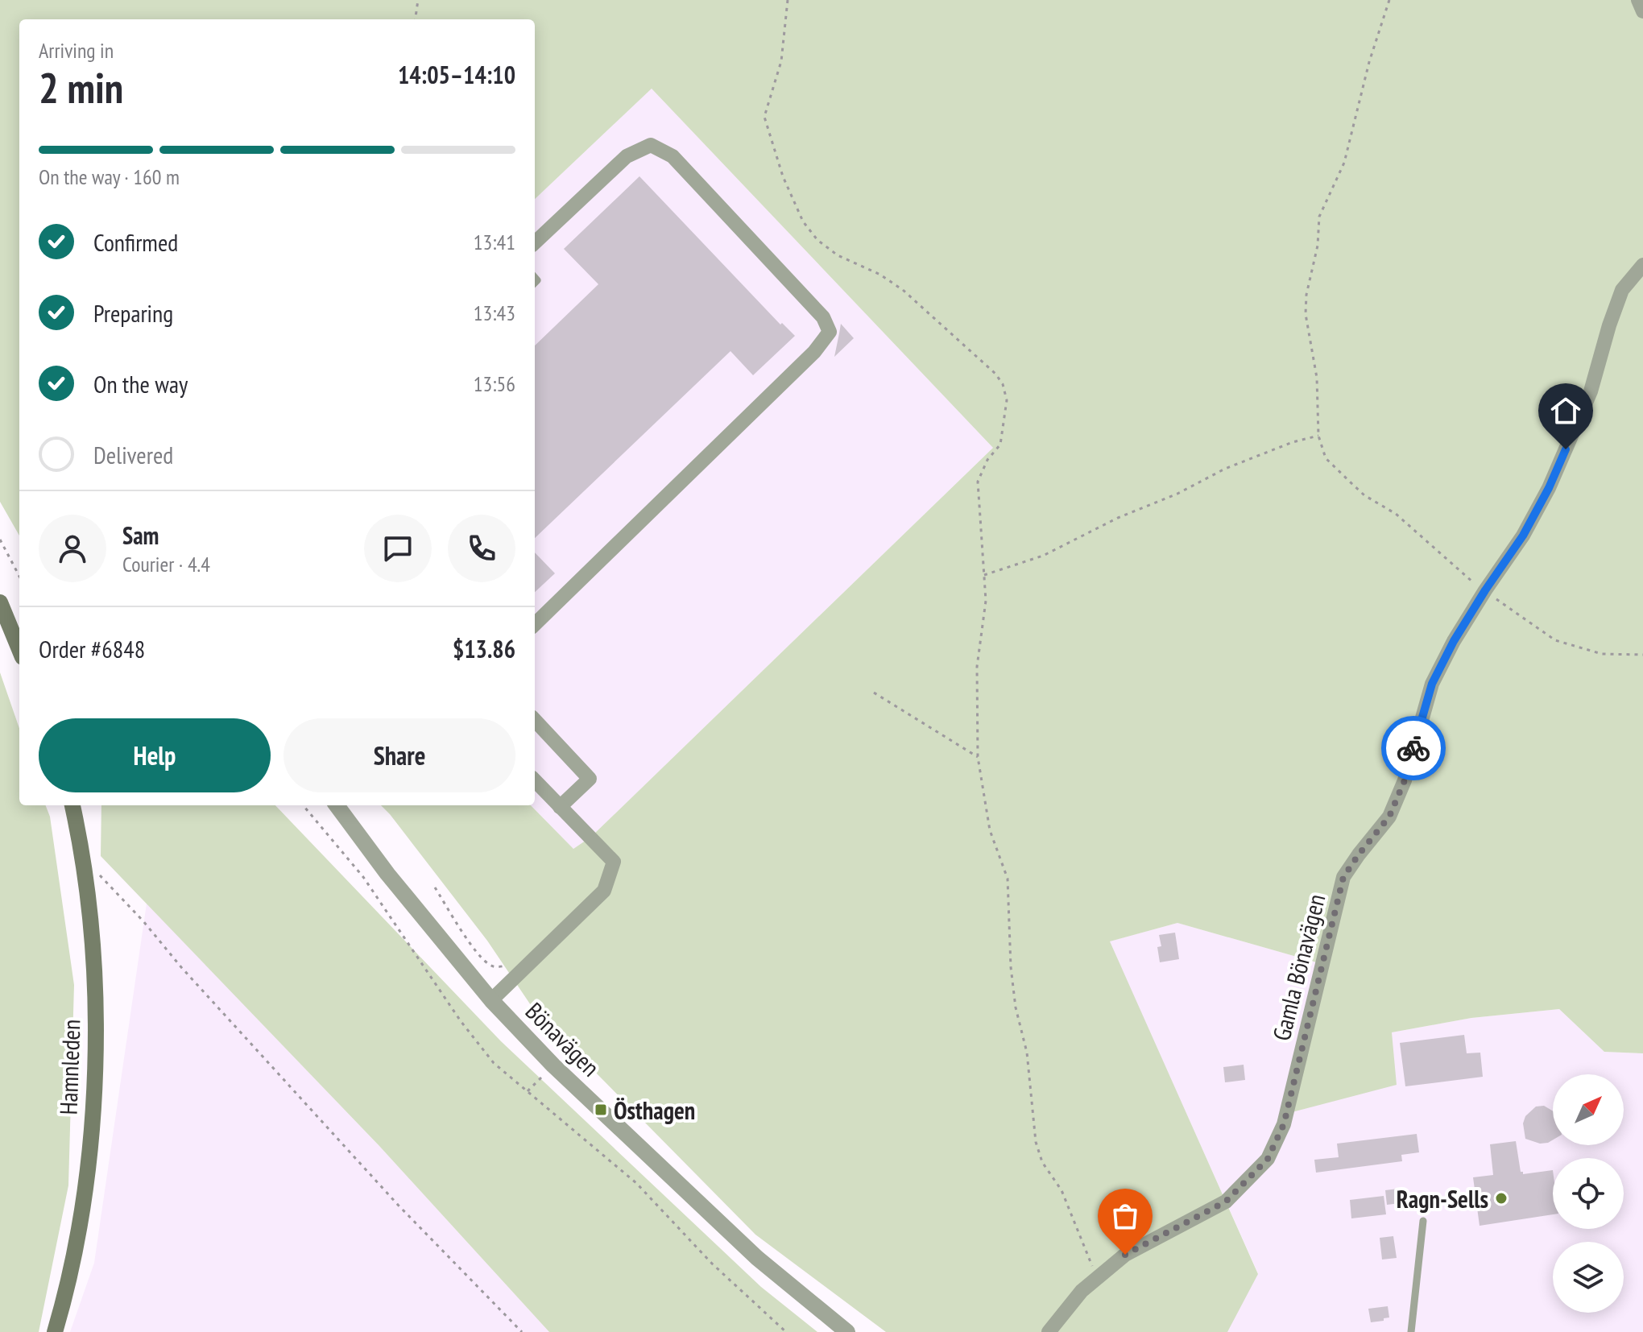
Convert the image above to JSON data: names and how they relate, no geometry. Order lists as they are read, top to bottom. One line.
{"streets":{"main road":["Hamnleden"],"street":["Gamla Bönavägen","Bönavägen"]},"places":{"transit":["Östhagen"],"other":["Ragn-Sells"]},"north":"top right","page":{"heading":["2 min","Arriving in","14:05–14:10"],"panel":["Sam","Courier · 4.4","Order #6848","$13.86"],"bar":"On the way · 160 m","list":[["Confirmed","13:41"],["Preparing","13:43"],["On the way","13:56"],"Delivered"],"buttons":["Help","Share"]}}
